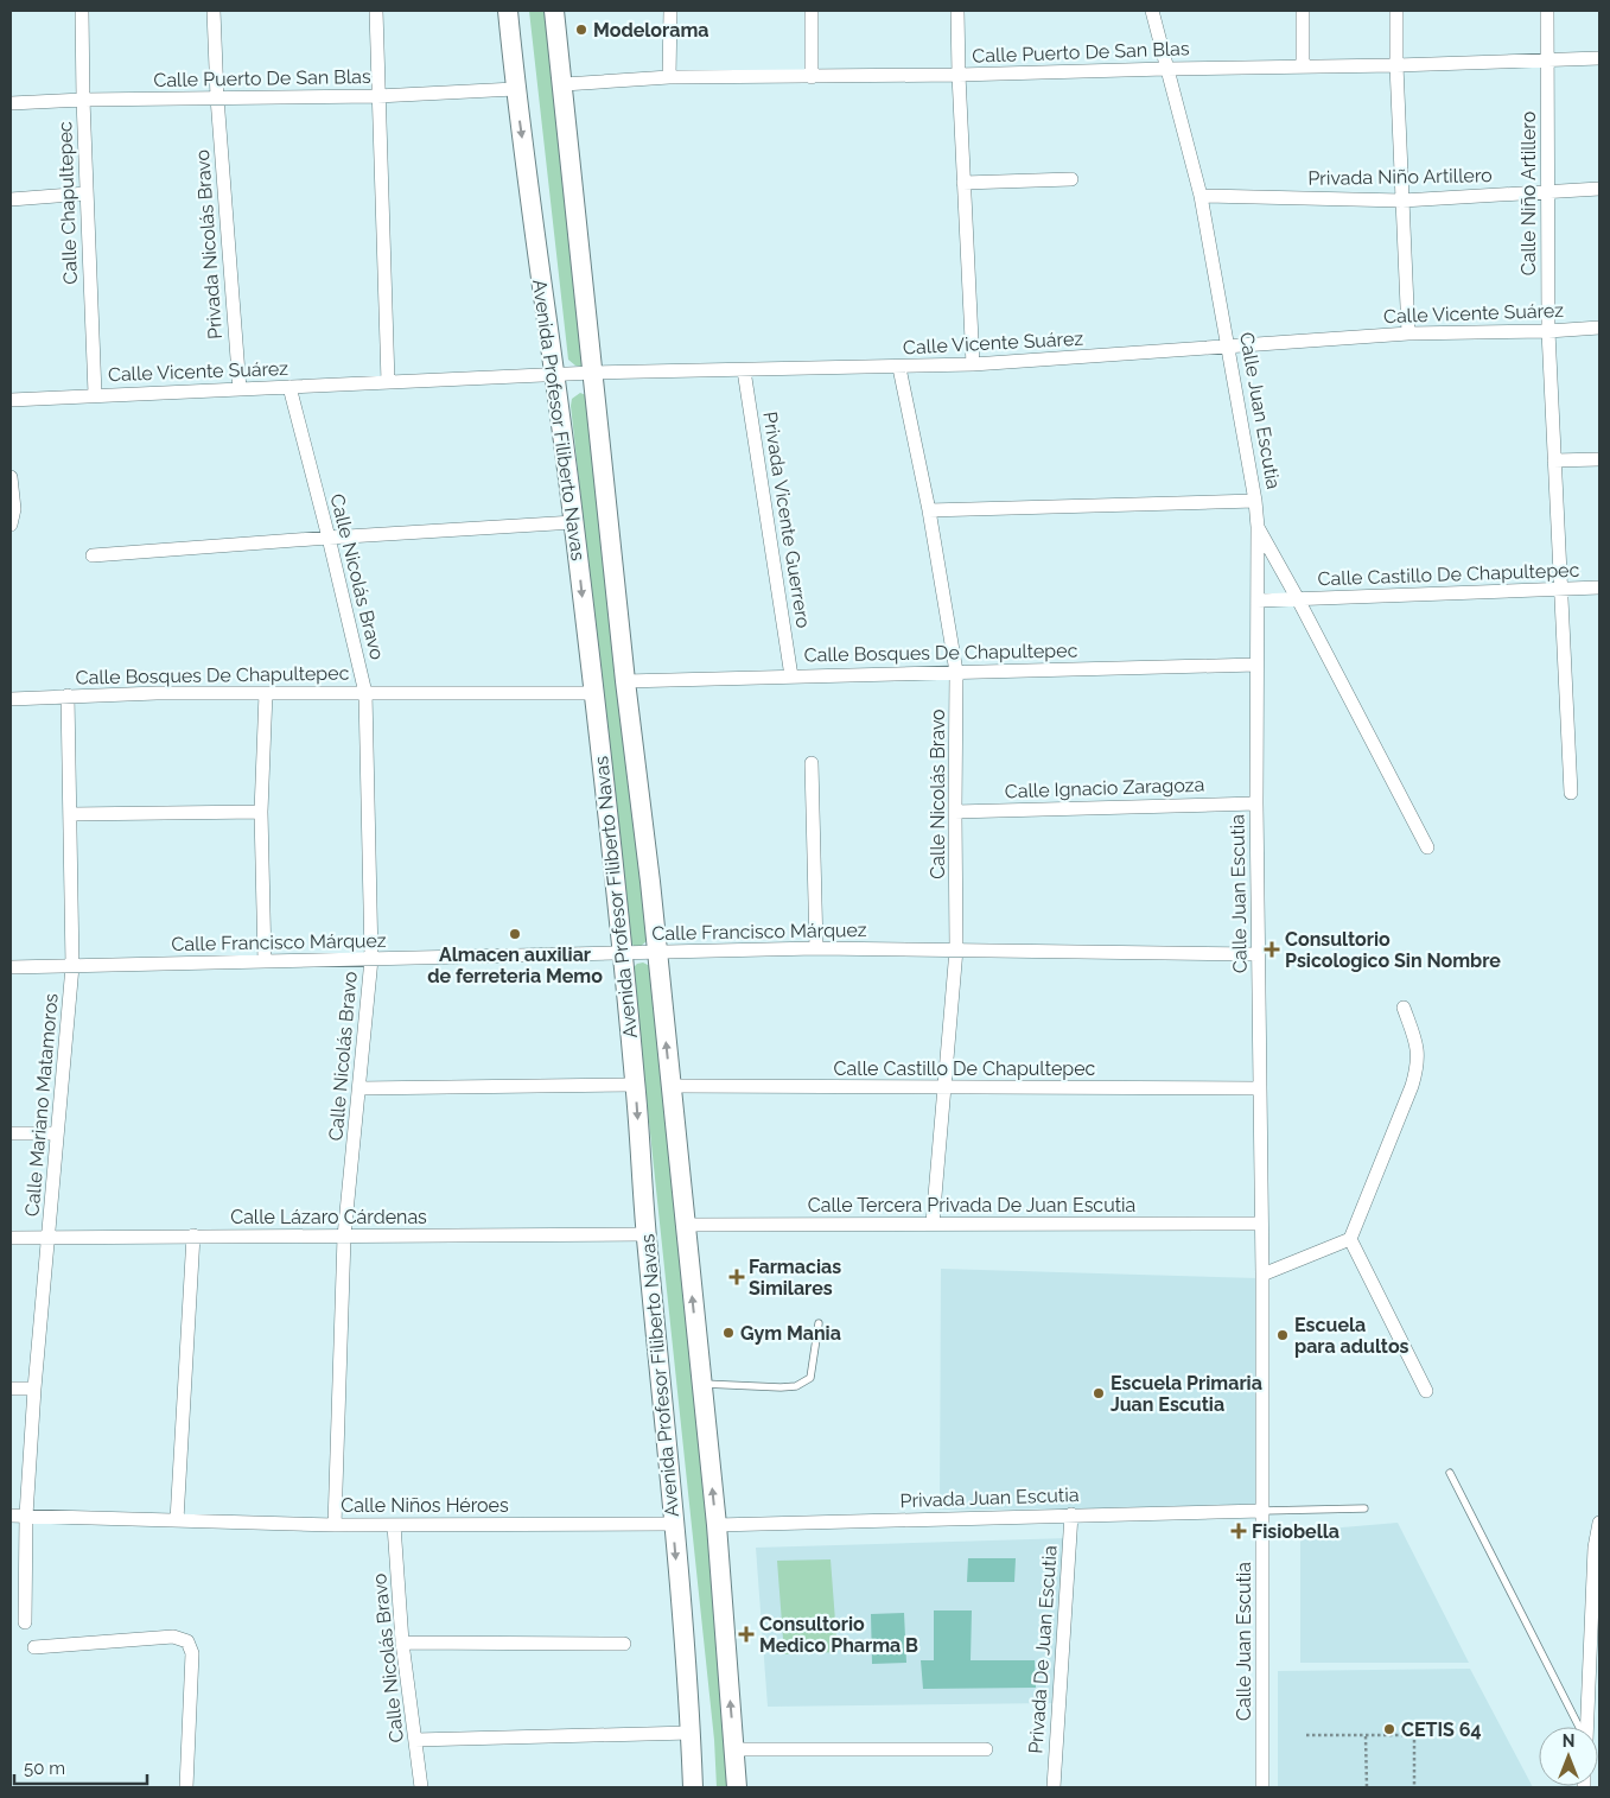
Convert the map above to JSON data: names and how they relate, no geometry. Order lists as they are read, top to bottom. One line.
{"streets":{"main road":["Avenida Profesor Filiberto Navas"],"street":["Calle Puerto De San Blas","Privada Niño Artillero","Calle Niño Artillero","Calle Chapultepec","Privada Nicolás Bravo","Calle Vicente Suárez","Calle Juan Escutia","Privada Vicente Guerrero","Calle Castillo De Chapultepec","Calle Nicolás Bravo","Calle Bosques De Chapultepec","Calle Ignacio Zaragoza","Calle Francisco Márquez","Calle Mariano Matamoros","Calle Tercera Privada De Juan Escutia","Calle Lázaro Cárdenas","Privada Juan Escutia","Calle Niños Héroes","Privada De Juan Escutia"]},"crossings":[["Calle Puerto De San Blas","Calle Niño Artillero"],["Calle Puerto De San Blas","Calle Chapultepec"],["Calle Puerto De San Blas","Privada Nicolás Bravo"],["Calle Puerto De San Blas","Calle Juan Escutia"],["Calle Puerto De San Blas","Avenida Profesor Filiberto Navas"],["Privada Niño Artillero","Calle Niño Artillero"],["Privada Niño Artillero","Calle Juan Escutia"],["Calle Niño Artillero","Calle Vicente Suárez"],["Calle Niño Artillero","Calle Castillo De Chapultepec"],["Calle Chapultepec","Calle Vicente Suárez"],["Privada Nicolás Bravo","Calle Vicente Suárez"],["Calle Vicente Suárez","Calle Juan Escutia"],["Calle Vicente Suárez","Avenida Profesor Filiberto Navas"],["Calle Vicente Suárez","Privada Vicente Guerrero"],["Calle Vicente Suárez","Calle Nicolás Bravo"],["Calle Juan Escutia","Calle Castillo De Chapultepec"],["Calle Juan Escutia","Calle Bosques De Chapultepec"],["Calle Juan Escutia","Calle Ignacio Zaragoza"],["Calle Juan Escutia","Calle Francisco Márquez"],["Calle Juan Escutia","Calle Tercera Privada De Juan Escutia"],["Calle Juan Escutia","Privada Juan Escutia"],["Avenida Profesor Filiberto Navas","Calle Castillo De Chapultepec"],["Avenida Profesor Filiberto Navas","Calle Bosques De Chapultepec"],["Avenida Profesor Filiberto Navas","Calle Francisco Márquez"],["Avenida Profesor Filiberto Navas","Calle Tercera Privada De Juan Escutia"],["Avenida Profesor Filiberto Navas","Calle Lázaro Cárdenas"],["Avenida Profesor Filiberto Navas","Privada Juan Escutia"],["Avenida Profesor Filiberto Navas","Calle Niños Héroes"],["Privada Vicente Guerrero","Calle Bosques De Chapultepec"],["Calle Castillo De Chapultepec","Calle Nicolás Bravo"],["Calle Nicolás Bravo","Calle Bosques De Chapultepec"],["Calle Nicolás Bravo","Calle Ignacio Zaragoza"],["Calle Nicolás Bravo","Calle Francisco Márquez"],["Calle Nicolás Bravo","Calle Tercera Privada De Juan Escutia"],["Calle Nicolás Bravo","Calle Lázaro Cárdenas"],["Calle Nicolás Bravo","Calle Niños Héroes"],["Calle Bosques De Chapultepec","Calle Mariano Matamoros"],["Calle Francisco Márquez","Calle Mariano Matamoros"],["Calle Mariano Matamoros","Calle Lázaro Cárdenas"],["Calle Mariano Matamoros","Calle Niños Héroes"],["Privada Juan Escutia","Privada De Juan Escutia"]],"places":{"other":["Modelorama","Almacen auxiliar de ferreteria Memo","Gym Mania","Escuela para adultos","Escuela Primaria Juan Escutia","CETIS 64"],"health":["Consultorio Psicologico Sin Nombre","Farmacias Similares","Fisiobella","Consultorio Medico Pharma B"]},"scale_bar":"50 m","north":"top"}
